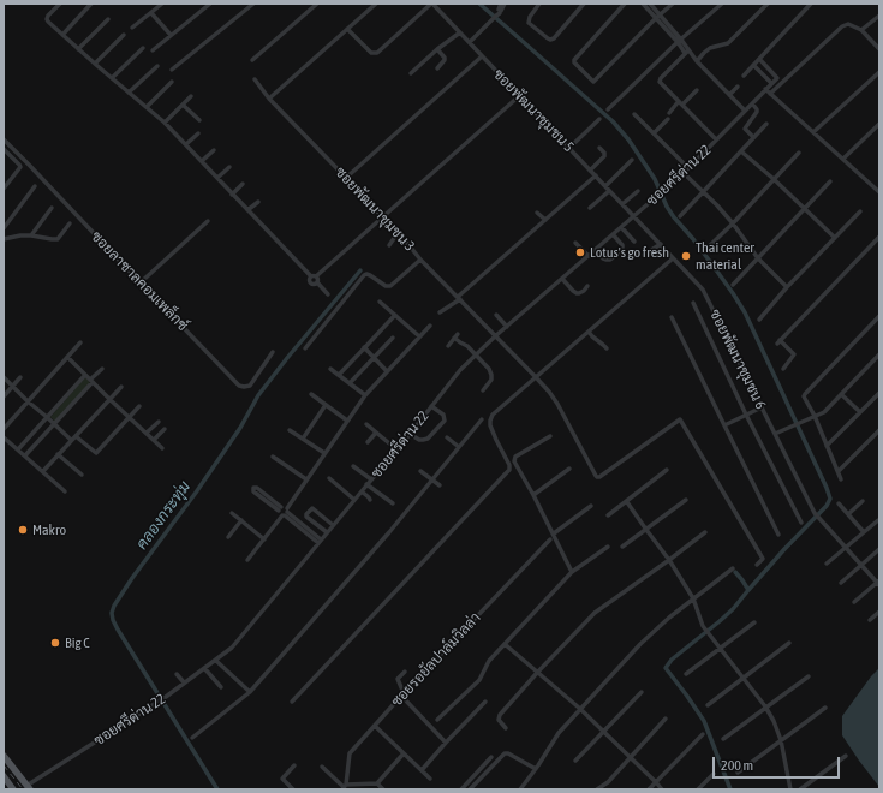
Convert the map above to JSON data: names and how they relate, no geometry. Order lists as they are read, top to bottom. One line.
{"streets":{"street":["ซอยพัฒนาชุมชน 5","ซอยศรีด่าน 22","ซอยพัฒนาชุมชน 3","ซอยลาซาลคอมเพล็กซ์","ซอยพัฒนาชุมชน 6","ซอยรอยัลปาล์มวิลล่า"]},"crossings":[["ซอยพัฒนาชุมชน 5","ซอยศรีด่าน 22"],["ซอยพัฒนาชุมชน 5","ซอยพัฒนาชุมชน 6"],["ซอยศรีด่าน 22","ซอยพัฒนาชุมชน 3"],["ซอยศรีด่าน 22","ซอยพัฒนาชุมชน 6"]],"water":["คลองกระทุ่ม"],"places":["Lotus's go fresh","Thai center material","Makro","Big C"],"scale_bar":"200 m"}
